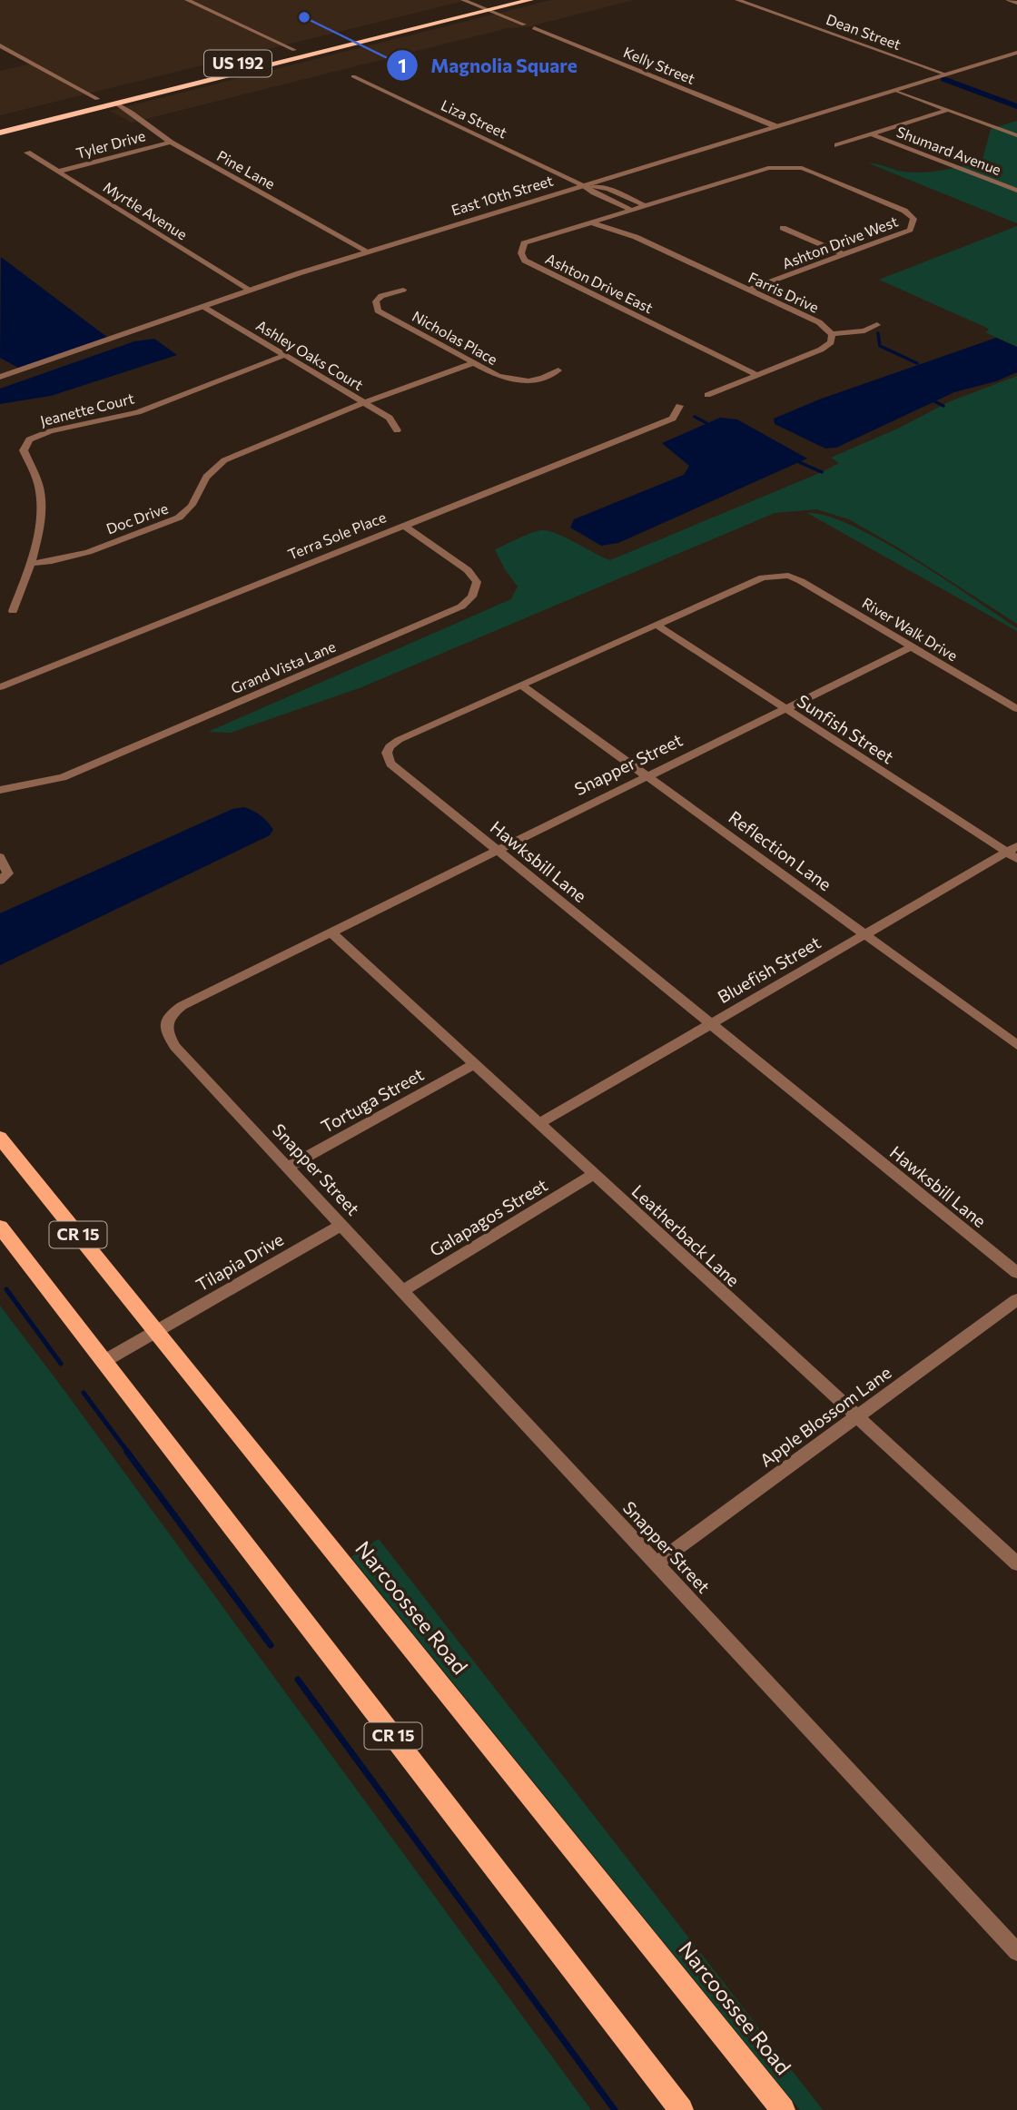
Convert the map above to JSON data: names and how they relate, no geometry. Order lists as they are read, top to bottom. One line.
{"streets":{"highway":["US 192"],"main road":["CR 15","Narcoossee Road"],"street":["Dean Street","Kelly Street","Liza Street","Tyler Drive","Shumard Avenue","Pine Lane","East 10th Street","Myrtle Avenue","Ashton Drive West","Ashton Drive East","Farris Drive","Nicholas Place","Ashley Oaks Court","Jeanette Court","Doc Drive","Terra Sole Place","River Walk Drive","Grand Vista Lane","Sunfish Street","Snapper Street","Reflection Lane","Hawksbill Lane","Bluefish Street","Tortuga Street","Galapagos Street","Leatherback Lane","Tilapia Drive","Apple Blossom Lane"]},"crossings":[["Dean Street","East 10th Street"],["US 192","Pine Lane"],["Kelly Street","East 10th Street"],["Liza Street","East 10th Street"],["Tyler Drive","Pine Lane"],["Tyler Drive","Myrtle Avenue"],["Pine Lane","East 10th Street"],["East 10th Street","Myrtle Avenue"],["East 10th Street","Ashley Oaks Court"],["Ashton Drive West","Ashton Drive East"],["Ashton Drive West","Farris Drive"],["Ashton Drive East","Farris Drive"],["Nicholas Place","Doc Drive"],["Ashley Oaks Court","Jeanette Court"],["Ashley Oaks Court","Doc Drive"],["Jeanette Court","Doc Drive"],["Terra Sole Place","Grand Vista Lane"],["River Walk Drive","Snapper Street"],["River Walk Drive","Hawksbill Lane"],["Sunfish Street","Snapper Street"],["Sunfish Street","Hawksbill Lane"],["Sunfish Street","Bluefish Street"],["Snapper Street","Reflection Lane"],["Snapper Street","Hawksbill Lane"],["Snapper Street","Tortuga Street"],["Snapper Street","Galapagos Street"],["Snapper Street","Leatherback Lane"],["Snapper Street","Tilapia Drive"],["Snapper Street","Apple Blossom Lane"],["Reflection Lane","Hawksbill Lane"],["Reflection Lane","Bluefish Street"],["Hawksbill Lane","Bluefish Street"],["Bluefish Street","Leatherback Lane"],["Tortuga Street","Leatherback Lane"],["Galapagos Street","Leatherback Lane"],["CR 15","Tilapia Drive"],["Leatherback Lane","Apple Blossom Lane"],["Tilapia Drive","Narcoossee Road"]],"places":["Magnolia Square"]}
